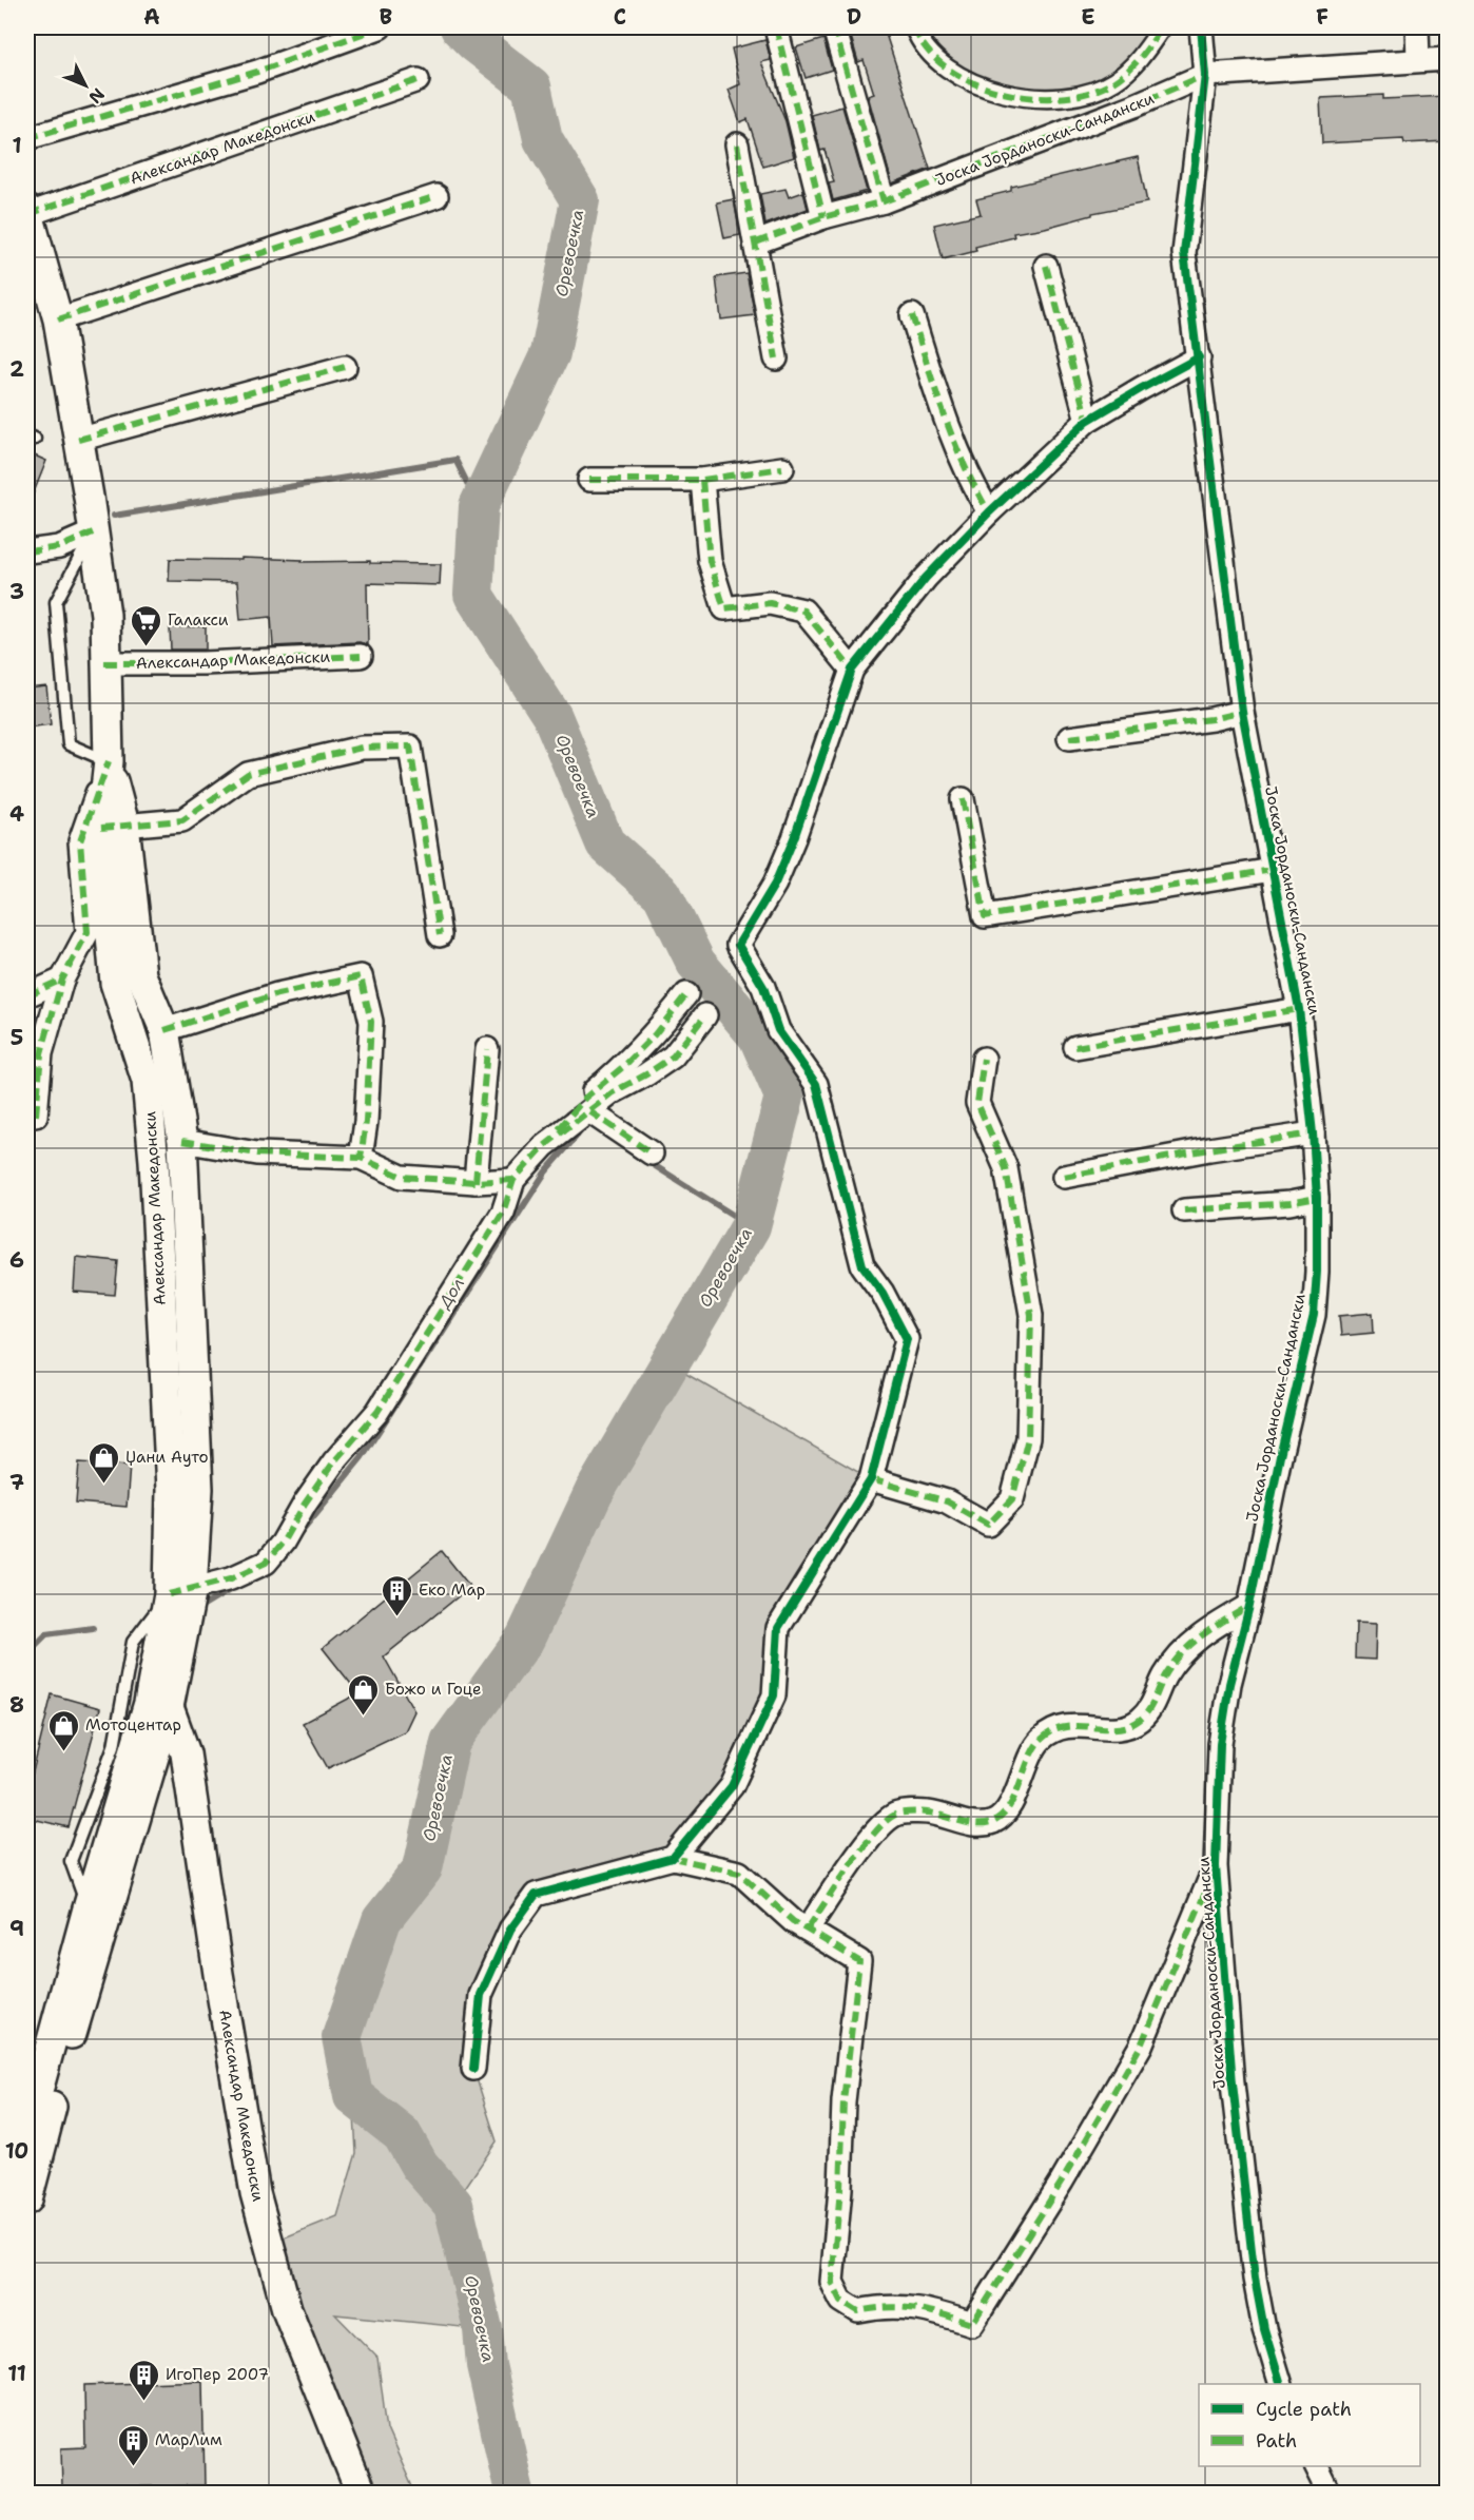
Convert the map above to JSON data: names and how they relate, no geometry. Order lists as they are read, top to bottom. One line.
{"streets":{"street":["Јоска Јорданоски-Сандански","Александар Македонски"]},"water":["Оревоечка","Дол"],"places":{"supermarket":["Галакси"],"shop":["Џани Ауто","Божо и Гоце","Мотоцентар"],"building":["Еко Мар","ИгоПер 2007","МарЛим"]},"legend":["Cycle path","Path"],"north":"bottom right","grid":{"columns":["A","B","C","D","E","F"],"rows":["1","2","3","4","5","6","7","8","9","10","11"]}}
